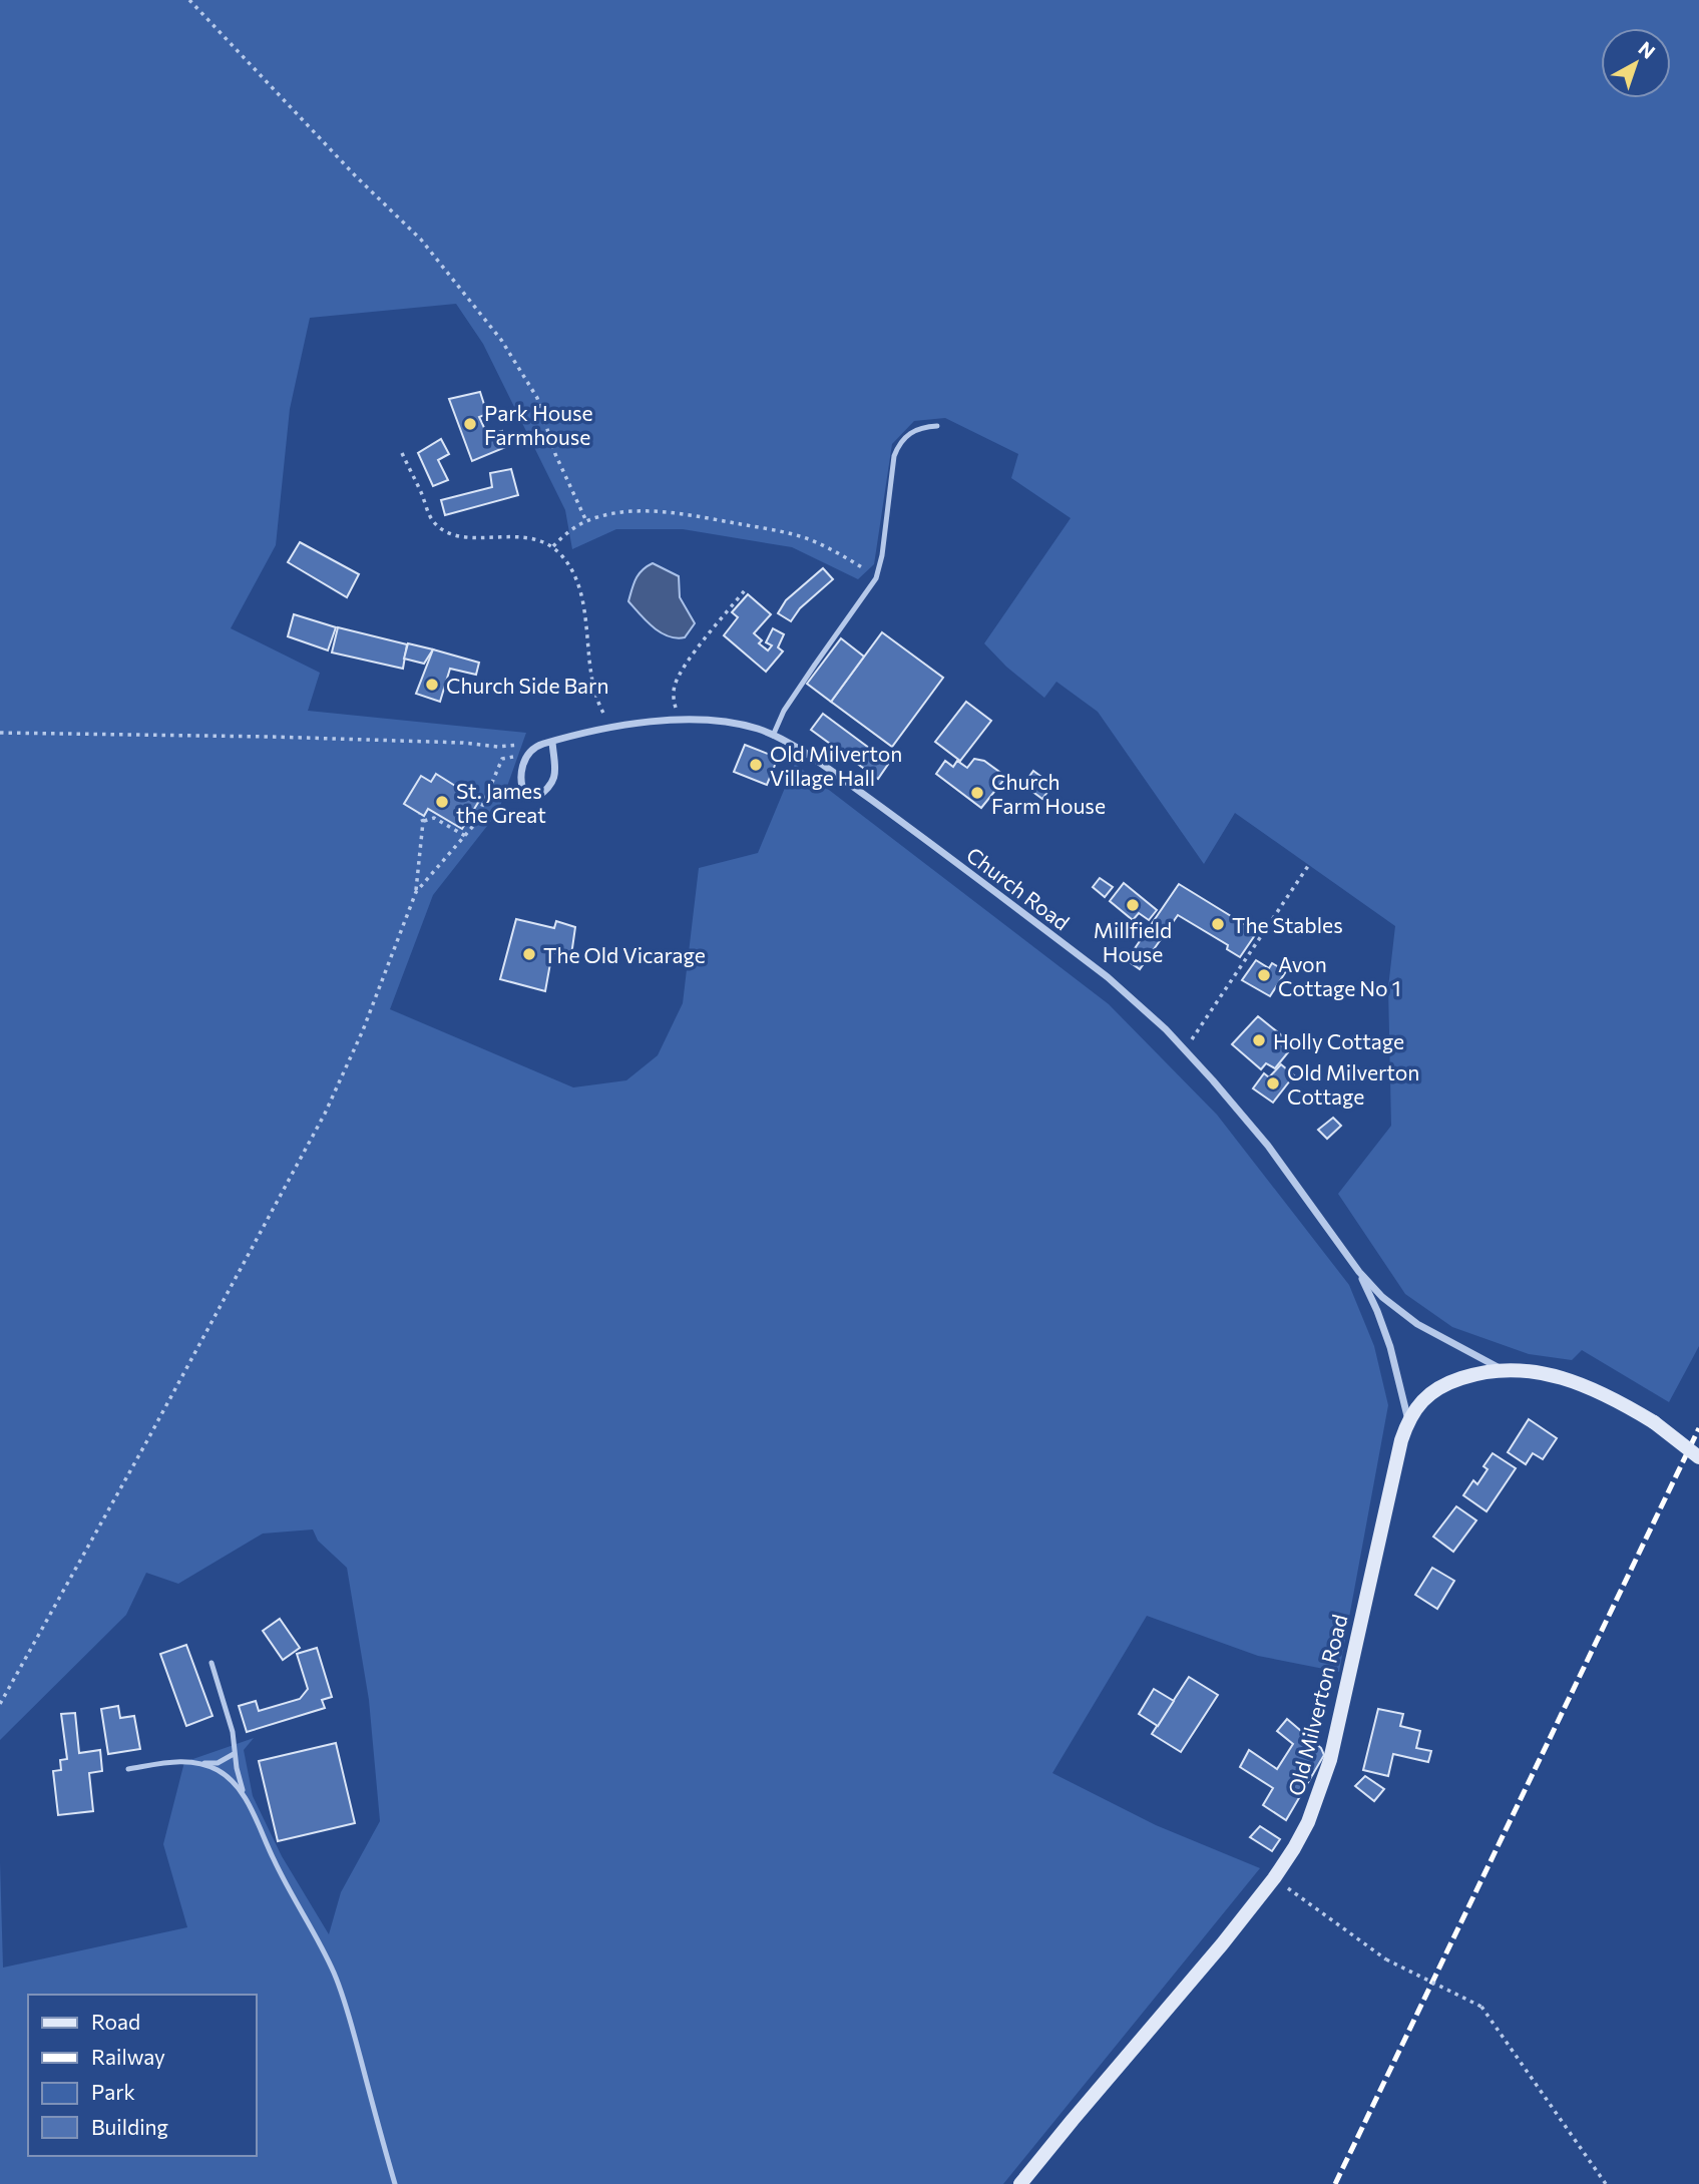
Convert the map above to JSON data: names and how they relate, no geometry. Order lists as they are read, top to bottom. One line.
{"streets":{"street":["Church Road","Old Milverton Road"]},"crossings":[["Church Road","Old Milverton Road"]],"places":["Park House Farmhouse","Church Side Barn","Old Milverton Village Hall","Church Farm House","St. James the Great","Millfield House","The Stables","The Old Vicarage","Avon Cottage No 1","Holly Cottage","Old Milverton Cottage"],"legend":["Road","Railway","Park","Building"],"north":"top right"}
